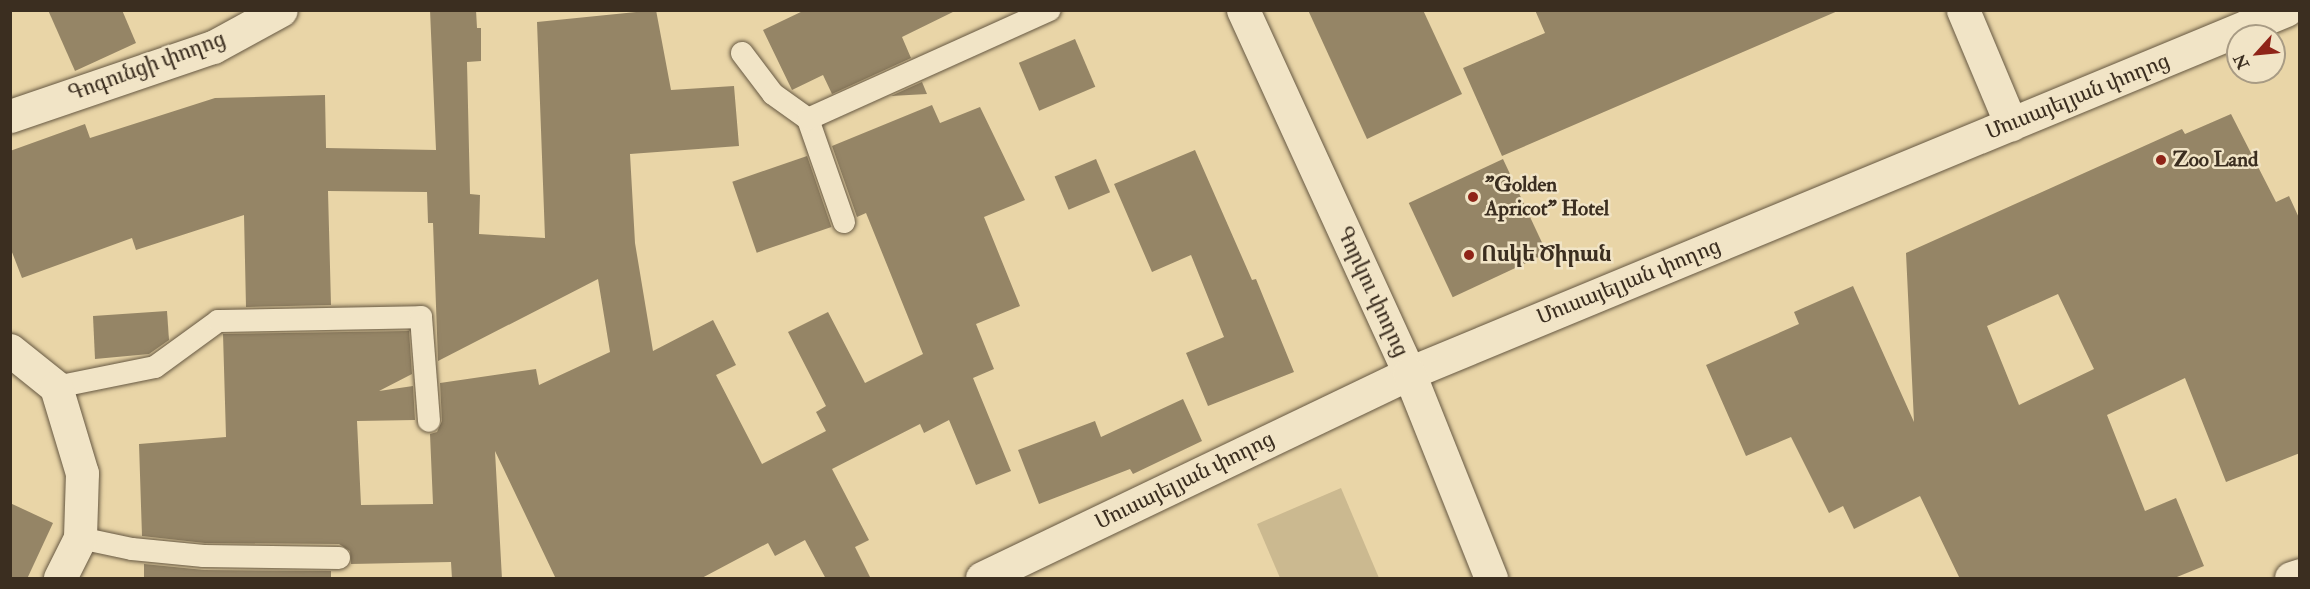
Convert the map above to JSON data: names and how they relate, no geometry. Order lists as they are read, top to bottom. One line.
{"streets":{"street":["Գոգունցի փողոց","Մուսայելյան փողոց","Գորկու փողոց"]},"crossings":[["Մուսայելյան փողոց","Գորկու փողոց"]],"places":["Zoo Land","\"Golden Apricot\" Hotel","Ոսկե Ծիրան"],"north":"bottom left"}
